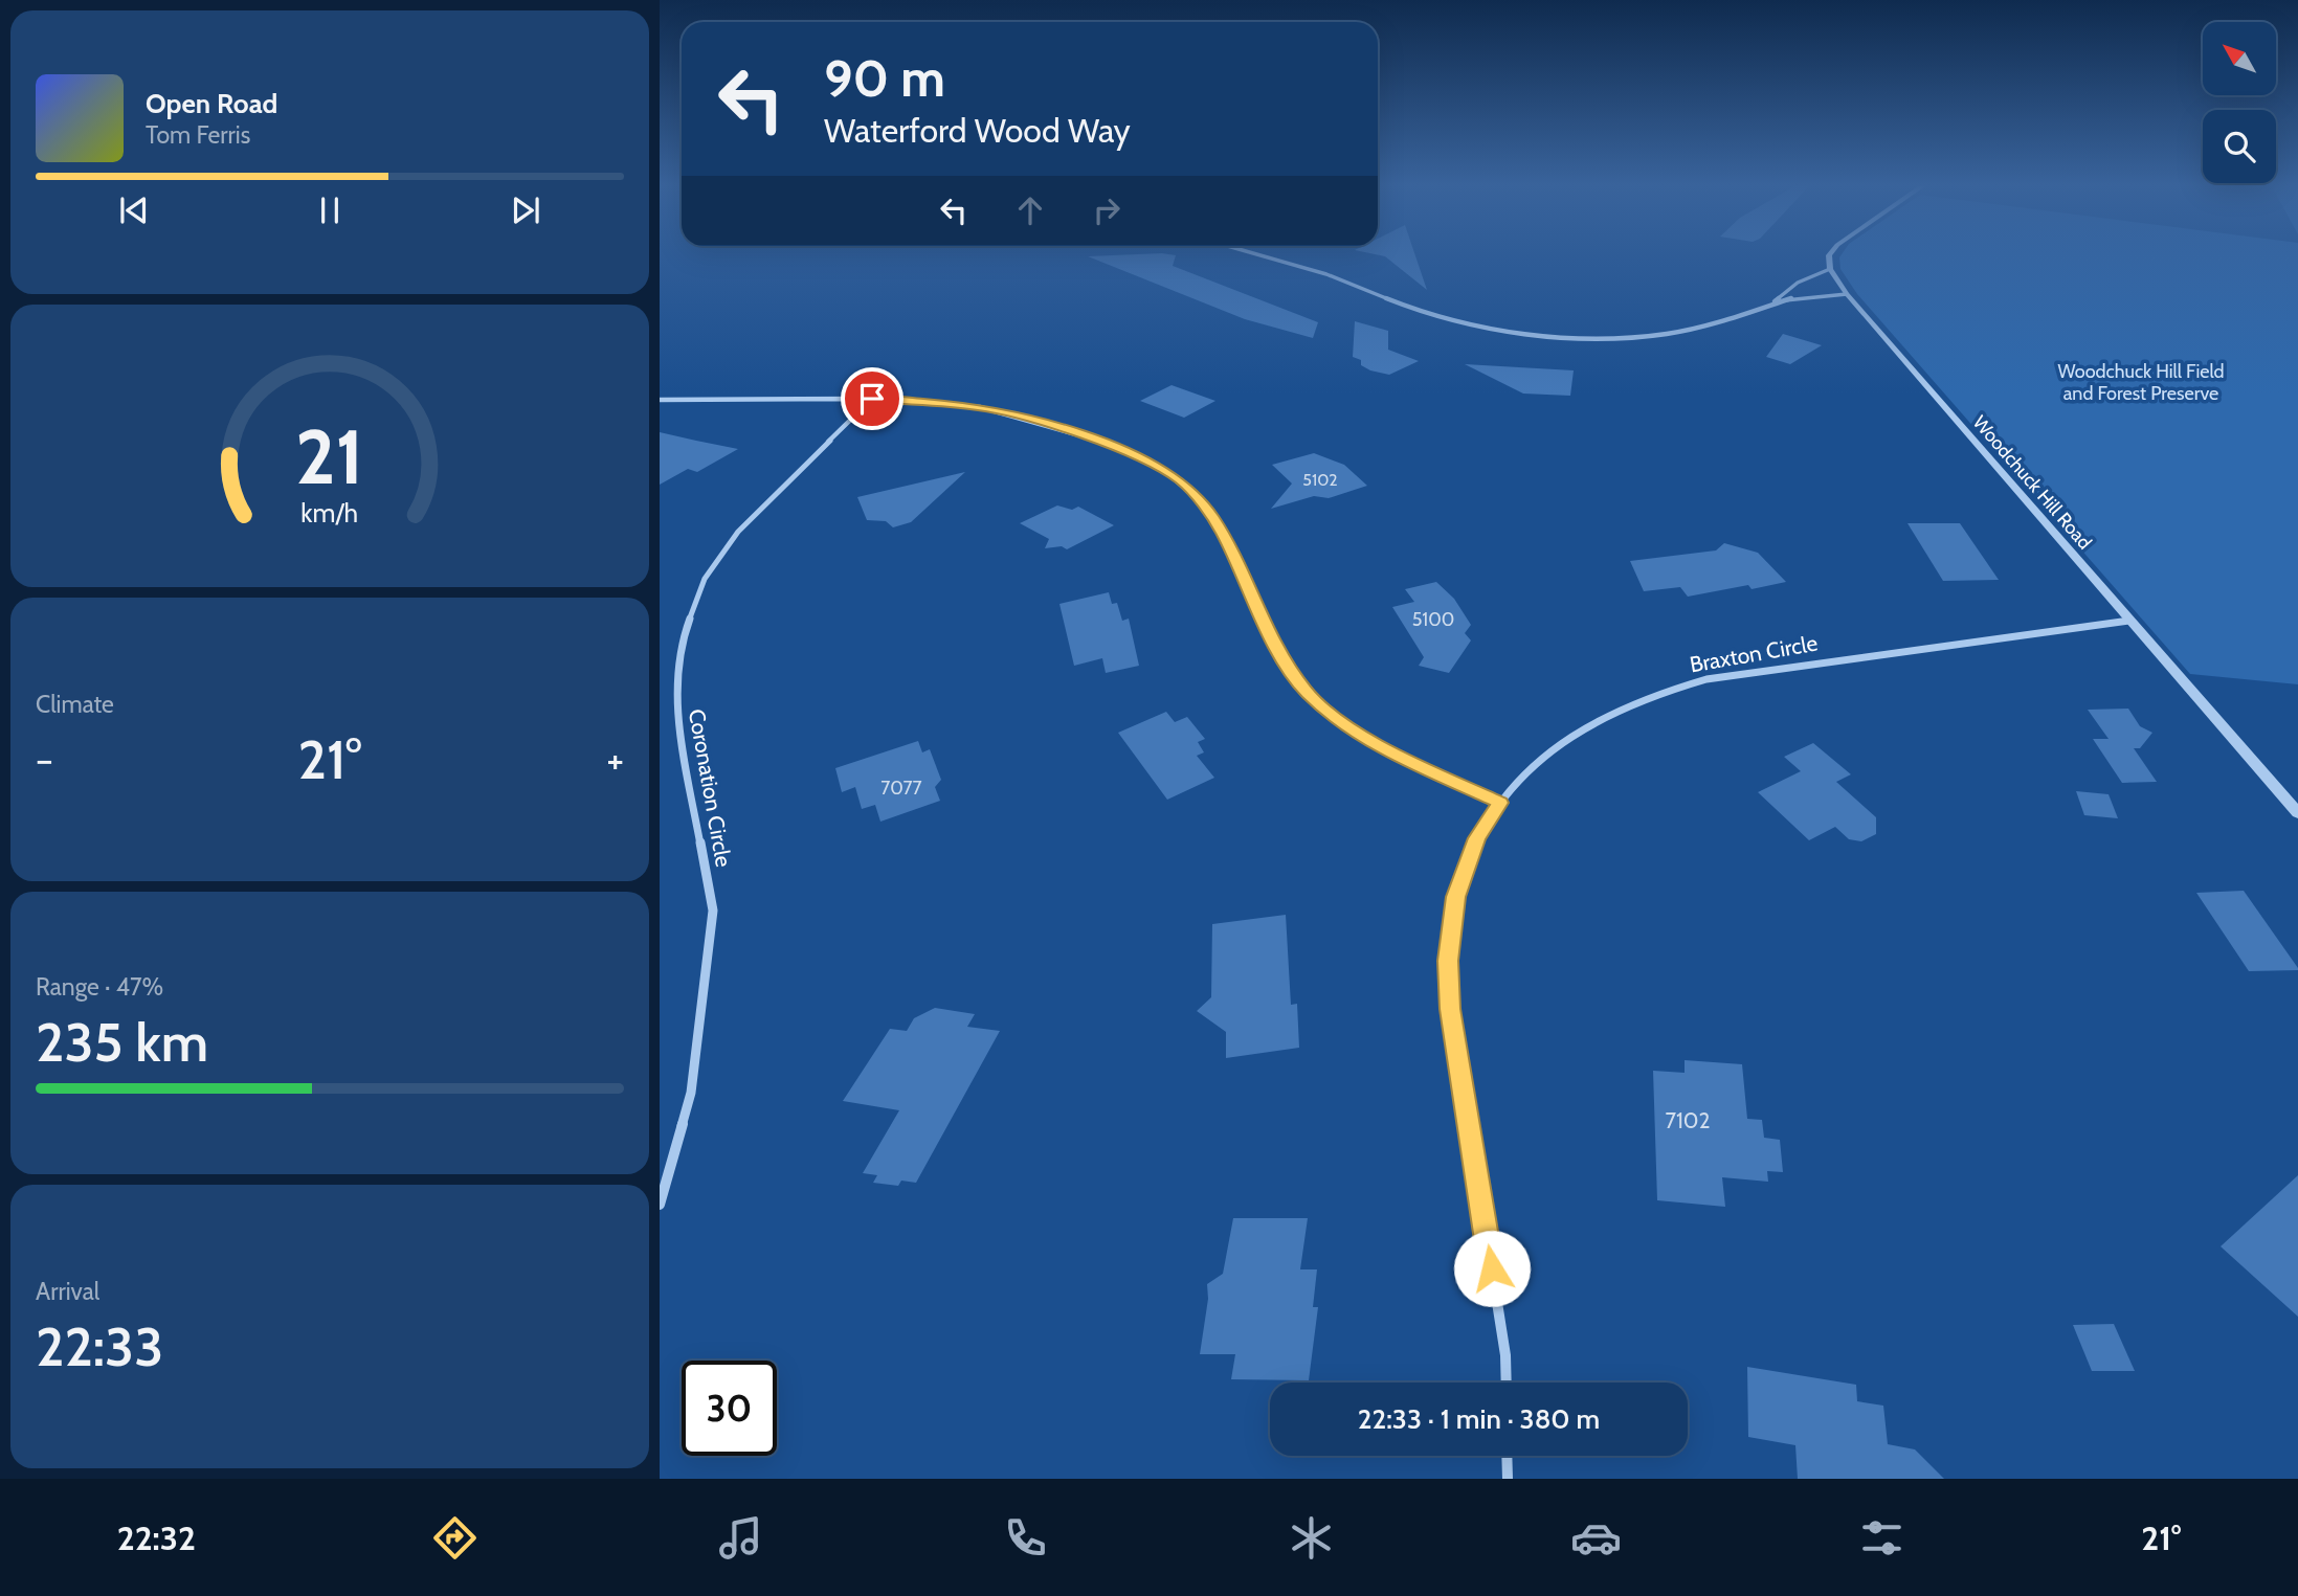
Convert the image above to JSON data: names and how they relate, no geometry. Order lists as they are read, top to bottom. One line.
{"streets":{"street":["Woodchuck Hill Road","Braxton Circle","Coronation Circle"]},"crossings":[["Woodchuck Hill Road","Braxton Circle"]],"parks":["Woodchuck Hill Field and Forest Preserve"],"house_numbers":["5102","5100","7077","7102"],"north":"top left","page":{"turn":["90 m","Waterford Wood Way"],"song":["Open Road","Tom Ferris"],"tile":["Climate",["Range · 47%","235 km"],["Arrival","22:33"]],"heat":["−","21°","+"],"limit":"30","trip":"22:33 · 1 min · 380 m","tabs":["22:32","21°"],"gauge":["21","km/h"]}}
